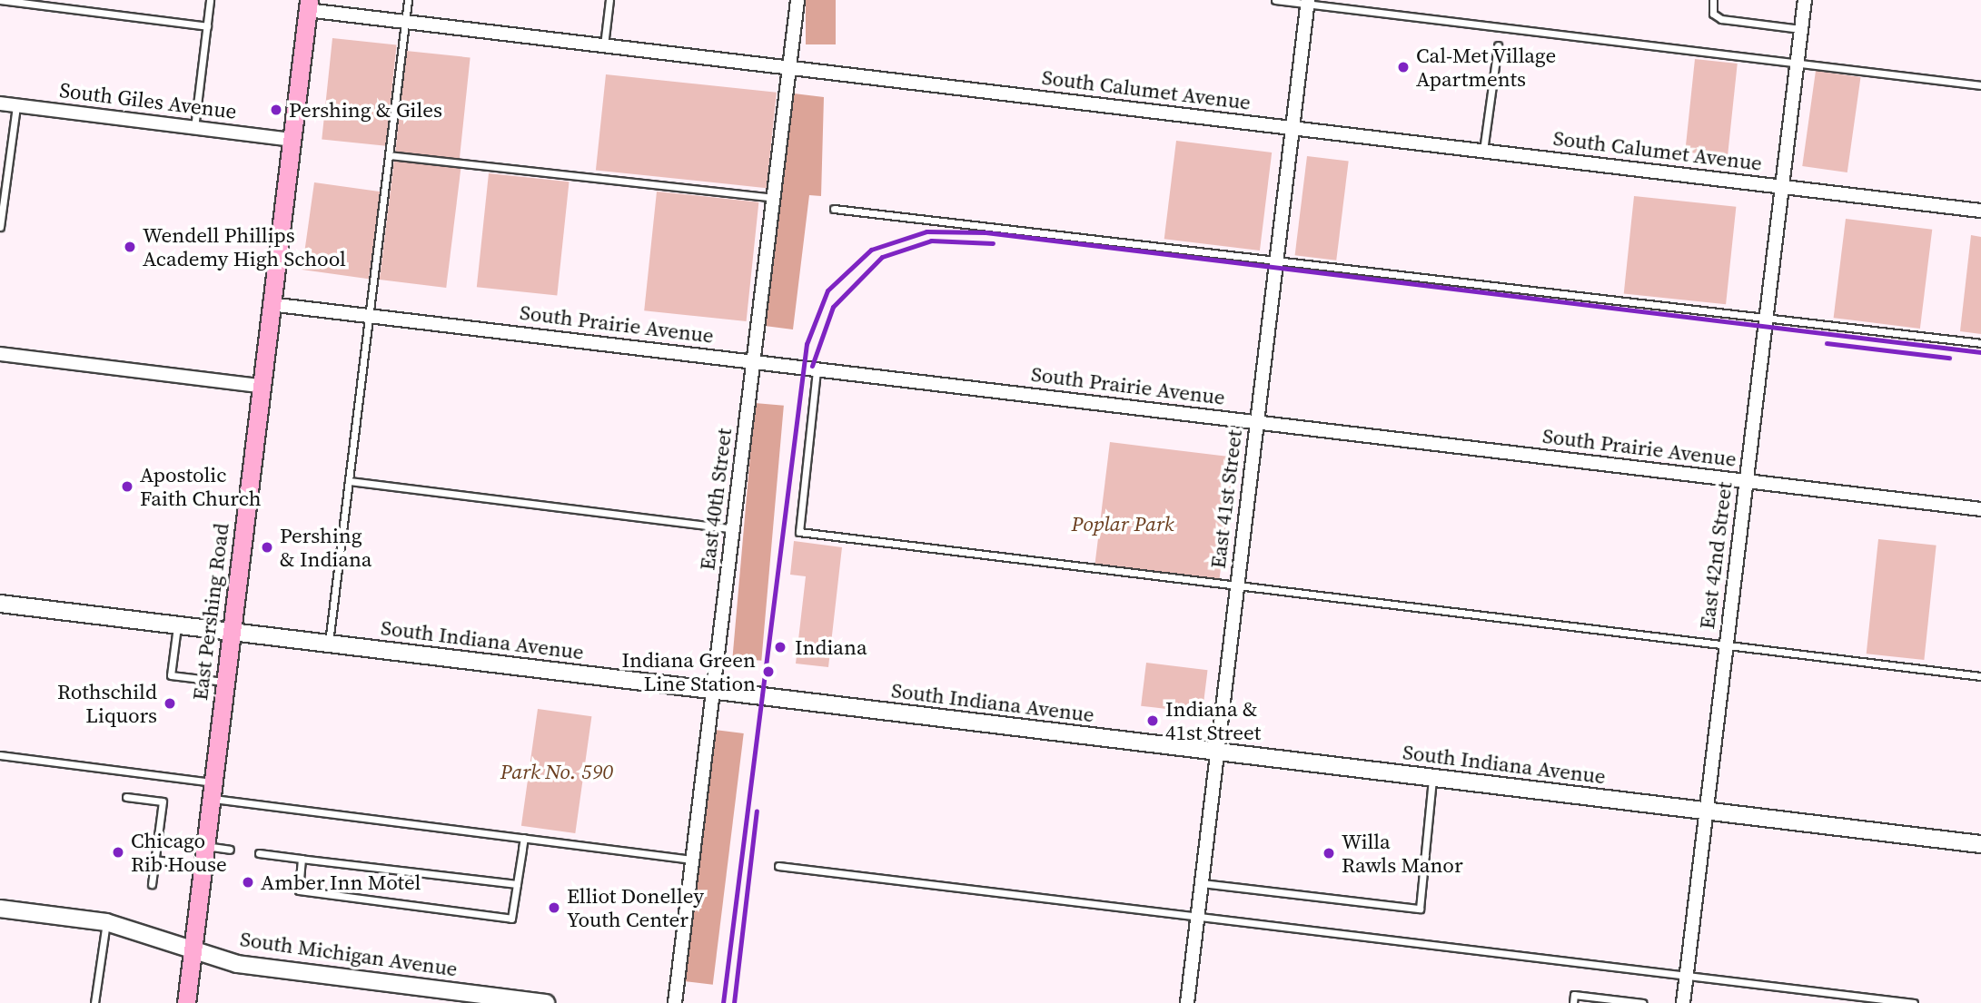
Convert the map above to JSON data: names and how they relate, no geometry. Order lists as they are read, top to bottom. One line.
{"streets":{"main road":["East Pershing Road"],"street":["South Calumet Avenue","South Giles Avenue","South Prairie Avenue","East 40th Street","East 41st Street","East 42nd Street","South Indiana Avenue","South Michigan Avenue"]},"crossings":[["South Calumet Avenue","East 40th Street"],["South Calumet Avenue","East 41st Street"],["South Calumet Avenue","East 42nd Street"],["South Calumet Avenue","East Pershing Road"],["South Giles Avenue","East Pershing Road"],["South Prairie Avenue","East 40th Street"],["South Prairie Avenue","East 41st Street"],["South Prairie Avenue","East 42nd Street"],["South Prairie Avenue","East Pershing Road"],["East 40th Street","South Indiana Avenue"],["East 41st Street","South Indiana Avenue"],["East 42nd Street","South Indiana Avenue"],["East Pershing Road","South Indiana Avenue"],["East Pershing Road","South Michigan Avenue"]],"parks":["Poplar Park","Park No. 590"],"places":["Cal-Met Village Apartments","Pershing & Giles","Wendell Phillips Academy High School","Apostolic Faith Church","Pershing & Indiana","Indiana","Indiana Green Line Station","Rothschild Liquors","Indiana & 41st Street","Chicago Rib House","Willa Rawls Manor","Amber Inn Motel","Elliot Donelley Youth Center"]}
